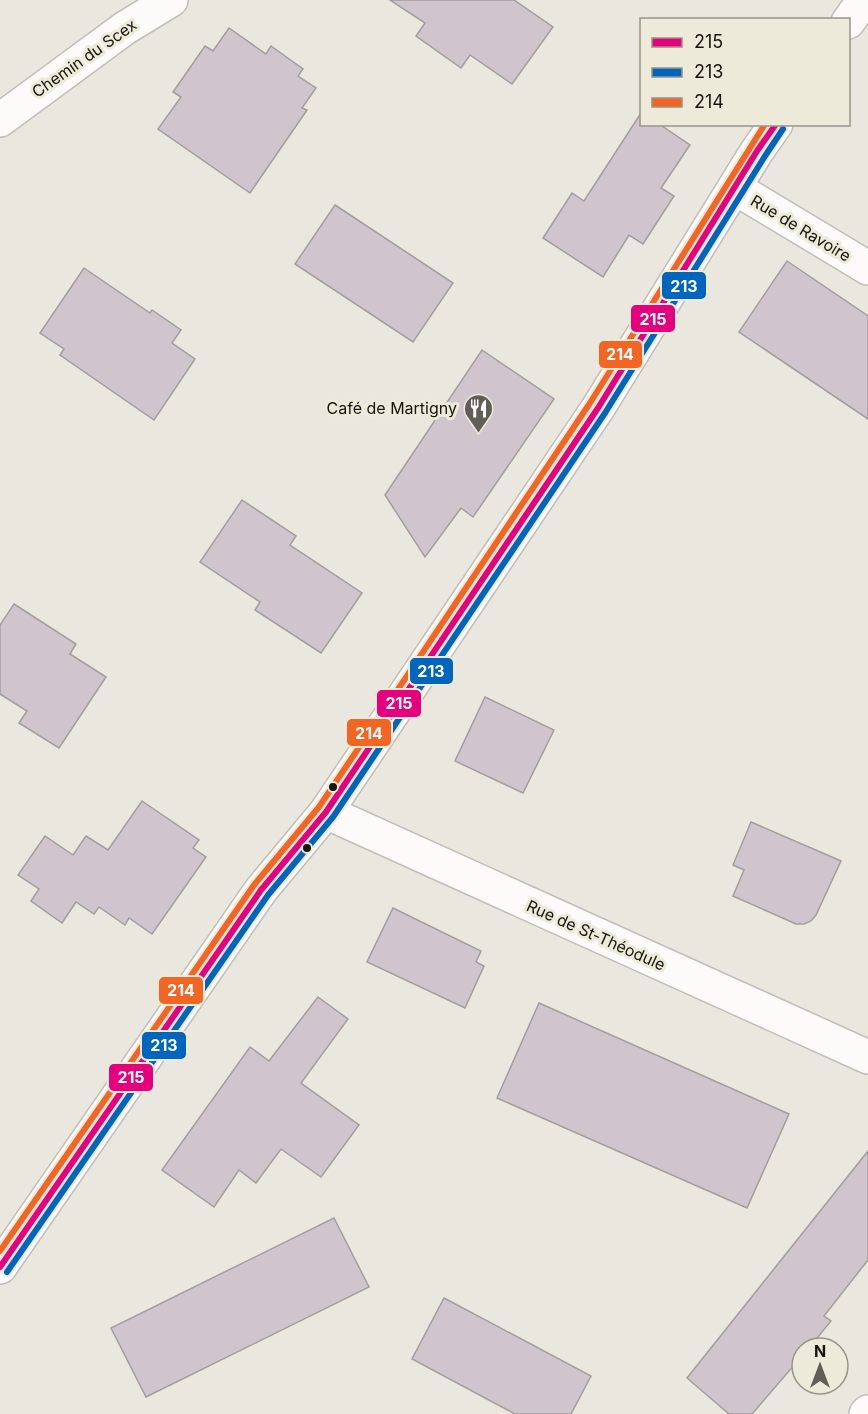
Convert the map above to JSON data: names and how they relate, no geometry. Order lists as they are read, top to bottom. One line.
{"streets":{"street":["Chemin du Scex","Rue de Ravoire","Rue de St-Théodule"]},"places":{"restaurant":["Café de Martigny"]},"lines":["transit line 215","transit line 214","transit line 213"],"legend":["215","213","214"],"north":"top"}
